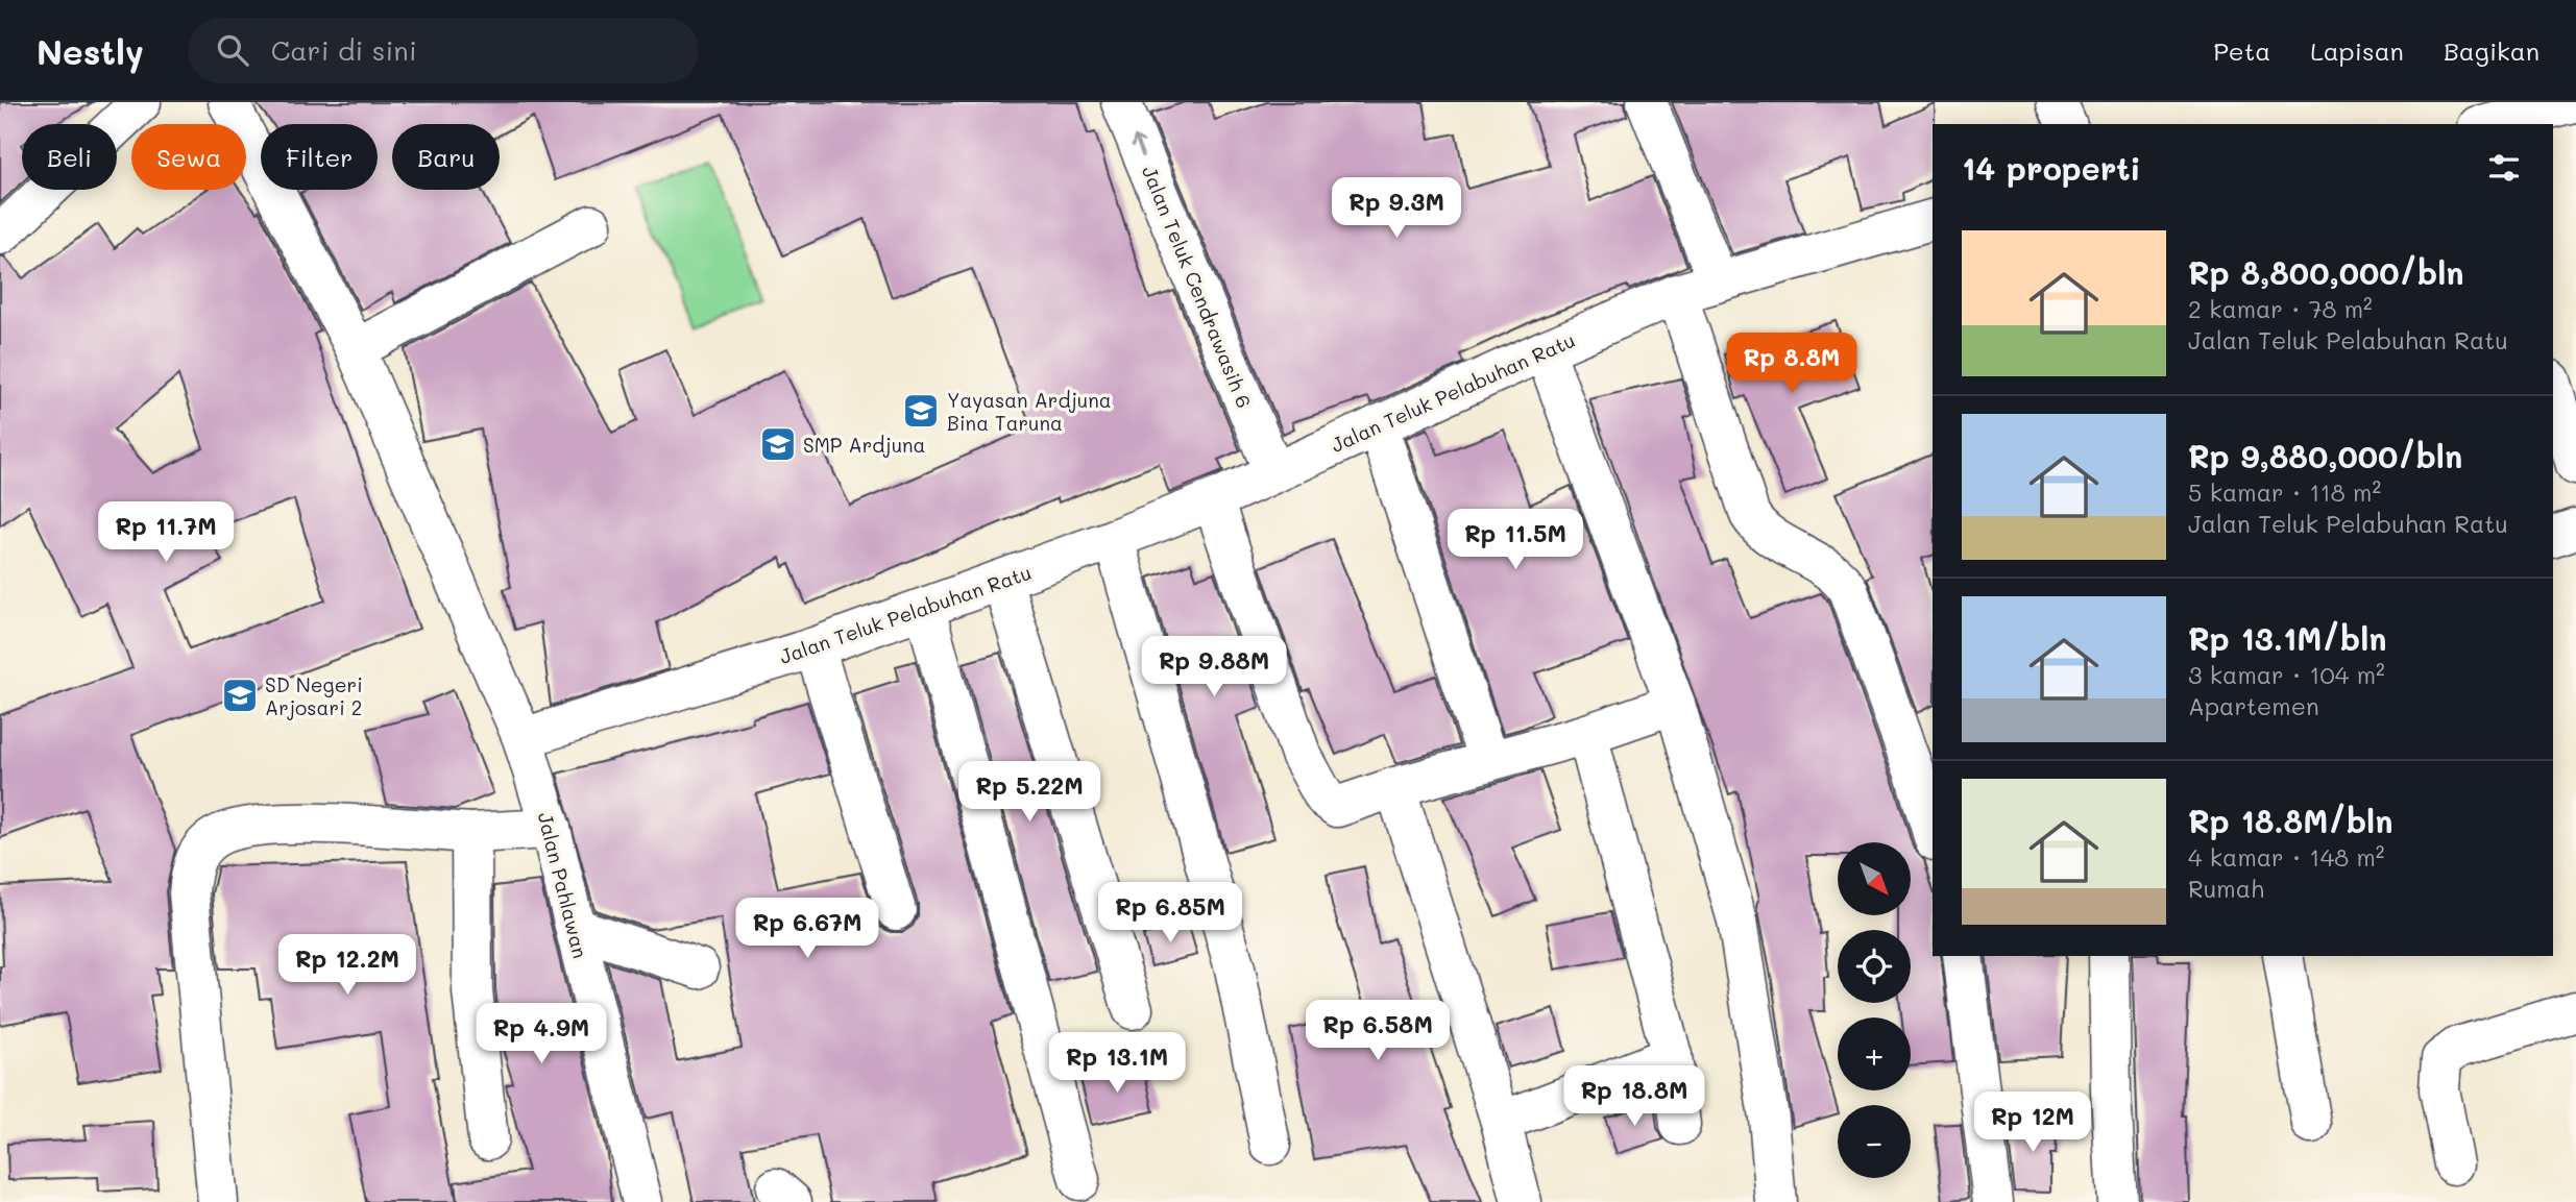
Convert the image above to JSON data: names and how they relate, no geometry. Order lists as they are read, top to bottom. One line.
{"streets":{"street":["Jalan Teluk Cendrawasih 6","Jalan Teluk Pelabuhan Ratu","Jalan Pahlawan"]},"crossings":[["Jalan Teluk Cendrawasih 6","Jalan Teluk Pelabuhan Ratu"],["Jalan Teluk Pelabuhan Ratu","Jalan Pahlawan"]],"one_way":["Jalan Teluk Cendrawasih 6"],"places":{"school or university":["Yayasan Ardjuna Bina Taruna","SMP Ardjuna","SD Negeri Arjosari 2"]},"north":"bottom right","page":{"header":"Nestly","search":"Cari di sini","nav":["Peta","Lapisan","Bagikan"],"chip":["Beli","Sewa","Filter","Baru"],"heading":"14 properti","price":["Rp 9.3M","Rp 8.8M","Rp 11.7M","Rp 11.5M","Rp 9.88M","Rp 5.22M","Rp 6.85M","Rp 6.67M","Rp 12.2M","Rp 6.58M","Rp 4.9M","Rp 13.1M","Rp 18.8M","Rp 12M"],"list":[{"name":"Rp 8,800,000/bln","note":"2 kamar · 78 m² · Jalan Teluk Pelabuhan Ratu"},{"name":"Rp 9,880,000/bln","note":"5 kamar · 118 m² · Jalan Teluk Pelabuhan Ratu"},{"name":"Rp 13.1M/bln","note":"3 kamar · 104 m² · Apartemen"},{"name":"Rp 18.8M/bln","note":"4 kamar · 148 m² · Rumah"}],"map_buttons":["+","−"]}}
